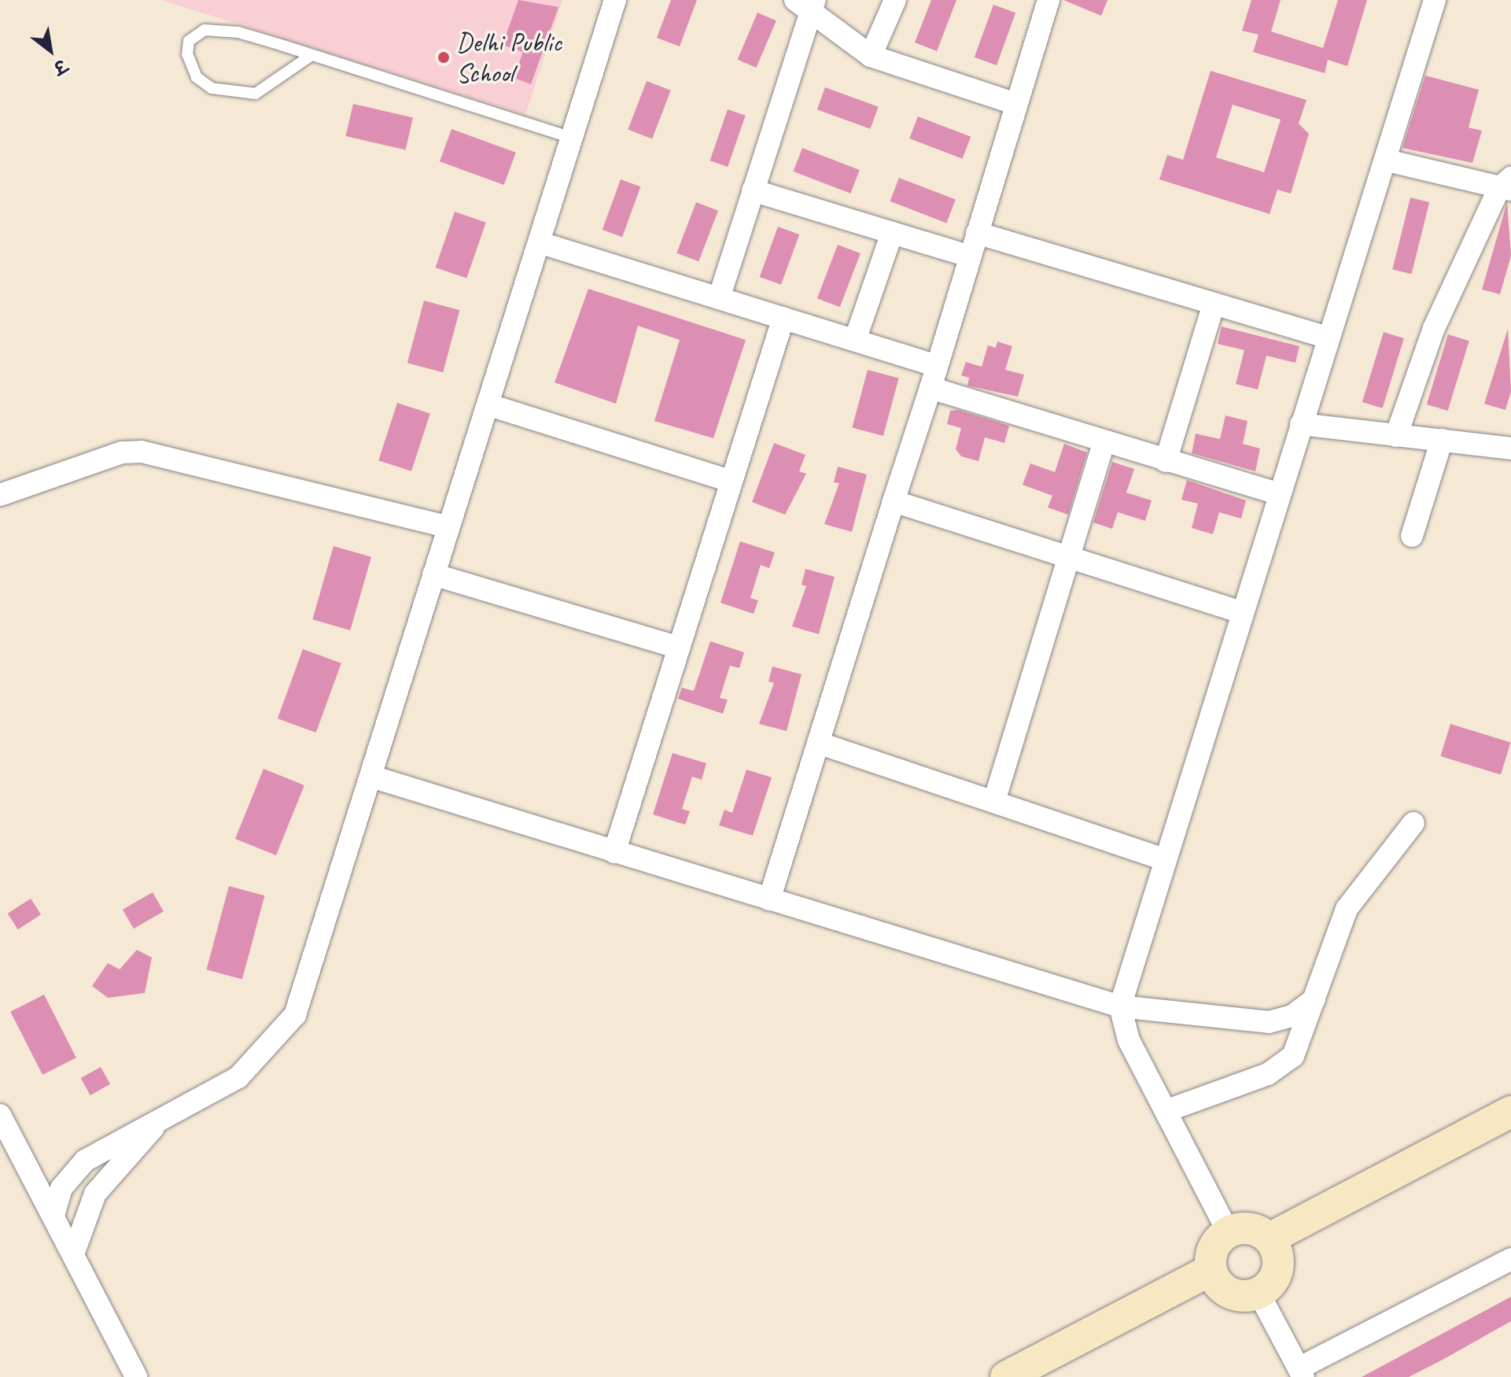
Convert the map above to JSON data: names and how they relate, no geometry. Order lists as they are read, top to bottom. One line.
{"places":["Delhi Public School"],"north":"bottom right"}
